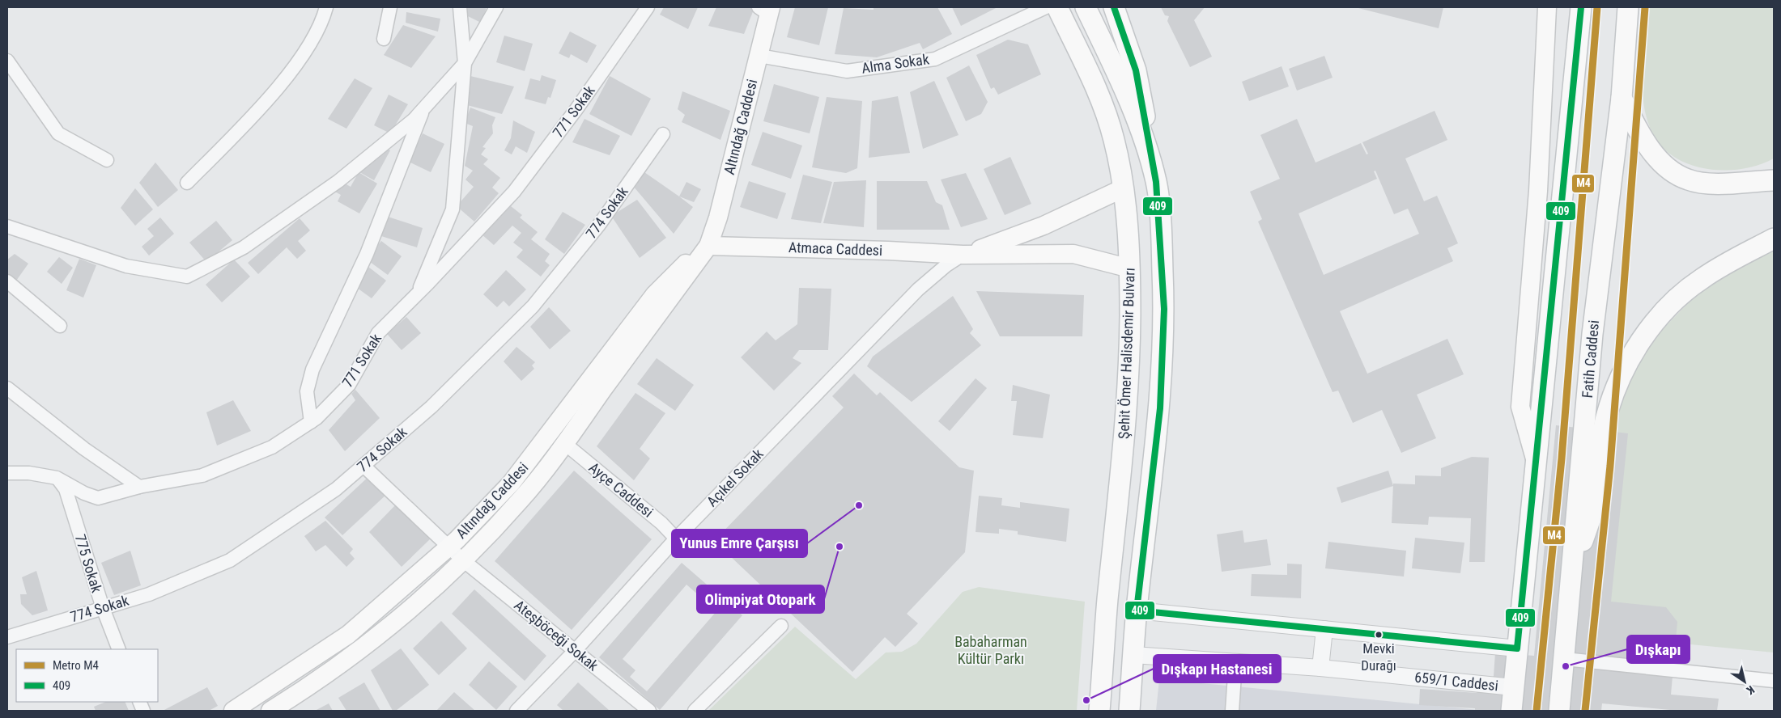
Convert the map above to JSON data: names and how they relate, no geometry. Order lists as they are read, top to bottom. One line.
{"streets":{"main road":["Altındağ Caddesi","Atmaca Caddesi","Şehit Ömer Halisdemir Bulvarı","Fatih Caddesi"],"street":["Alma Sokak","771 Sokak","774 Sokak","Açıkel Sokak","Ayçe Caddesi","775 Sokak","Ateşböceği Sokak","659/1 Caddesi"]},"crossings":[["Alma Sokak","Altındağ Caddesi"],["771 Sokak","775 Sokak"],["Altındağ Caddesi","Atmaca Caddesi"],["Altındağ Caddesi","Ayçe Caddesi"],["Altındağ Caddesi","Ateşböceği Sokak"],["774 Sokak","775 Sokak"],["774 Sokak","Ateşböceği Sokak"],["Atmaca Caddesi","Şehit Ömer Halisdemir Bulvarı"],["Atmaca Caddesi","Açıkel Sokak"],["Açıkel Sokak","Ayçe Caddesi"],["Açıkel Sokak","Ateşböceği Sokak"]],"parks":["Babaharman Kültür Parkı"],"places":["Yunus Emre Çarşısı","Olimpiyat Otopark","Mevki Durağı","Dışkapı","Dışkapı Hastanesi"],"lines":["metro line M4","transit line 409"],"legend":["Metro M4","409"],"north":"bottom right"}
